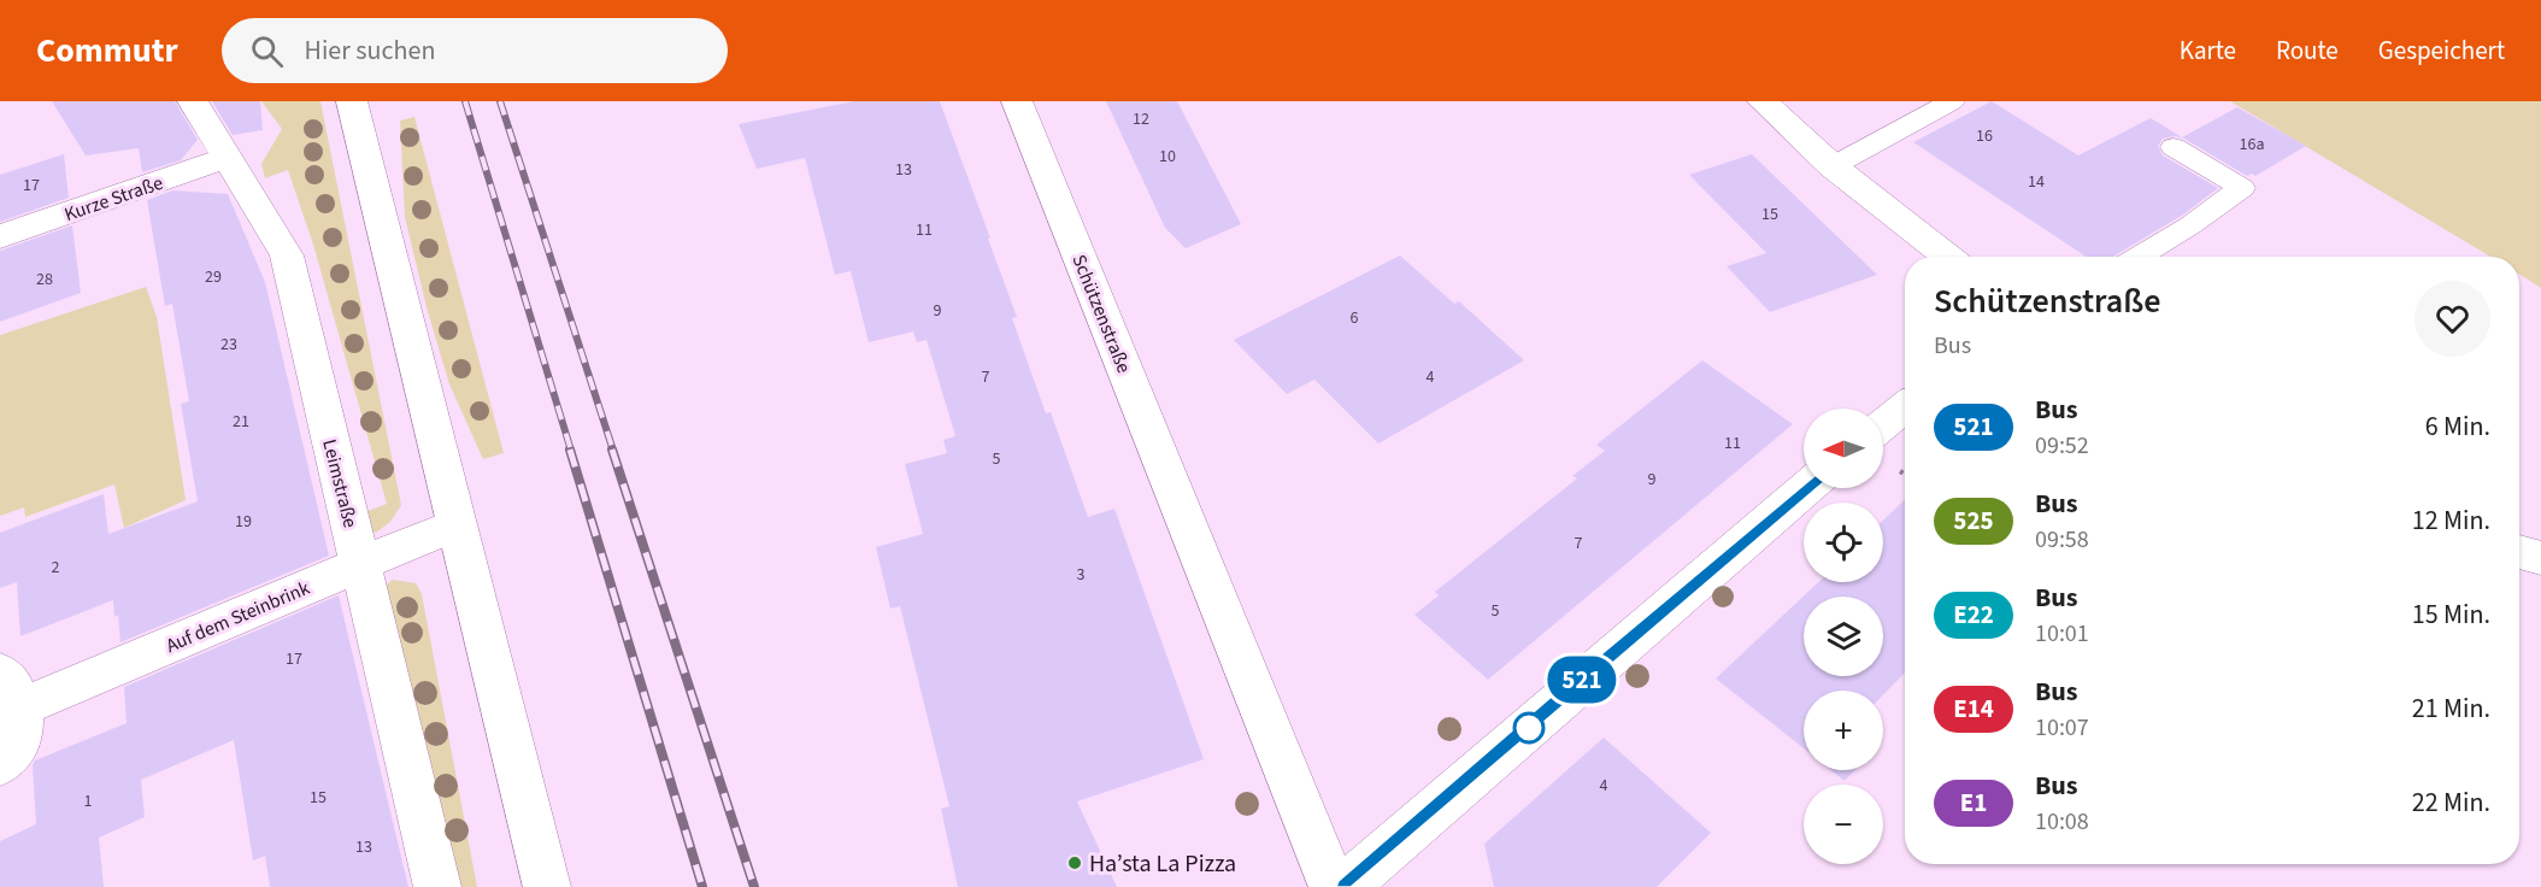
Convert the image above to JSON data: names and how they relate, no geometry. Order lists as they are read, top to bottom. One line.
{"streets":{"street":["Kurze Straße","Schützenstraße","Leimstraße","Auf dem Steinbrink"]},"crossings":[["Kurze Straße","Leimstraße"],["Leimstraße","Auf dem Steinbrink"]],"places":["Ha’sta La Pizza"],"lines":["bus line 521"],"house_numbers":["12","16","16a","10","13","14","17","15","11","29","28","9","6","23","7","4","21","11","5","9","19","7","2","3","5","17","4","15","1","13"],"north":"left","page":{"header":"Commutr","search":"Hier suchen","nav":["Karte","Route","Gespeichert"],"on_map":"521","heading":["Schützenstraße","Bus"],"list":[{"mark":"521","name":"Bus","note":"09:52","value":"6 Min."},{"mark":"525","name":"Bus","note":"09:58","value":"12 Min."},{"mark":"E22","name":"Bus","note":"10:01","value":"15 Min."},{"mark":"E14","name":"Bus","note":"10:07","value":"21 Min."},{"mark":"E1","name":"Bus","note":"10:08","value":"22 Min."}],"map_buttons":["+","−"]}}
